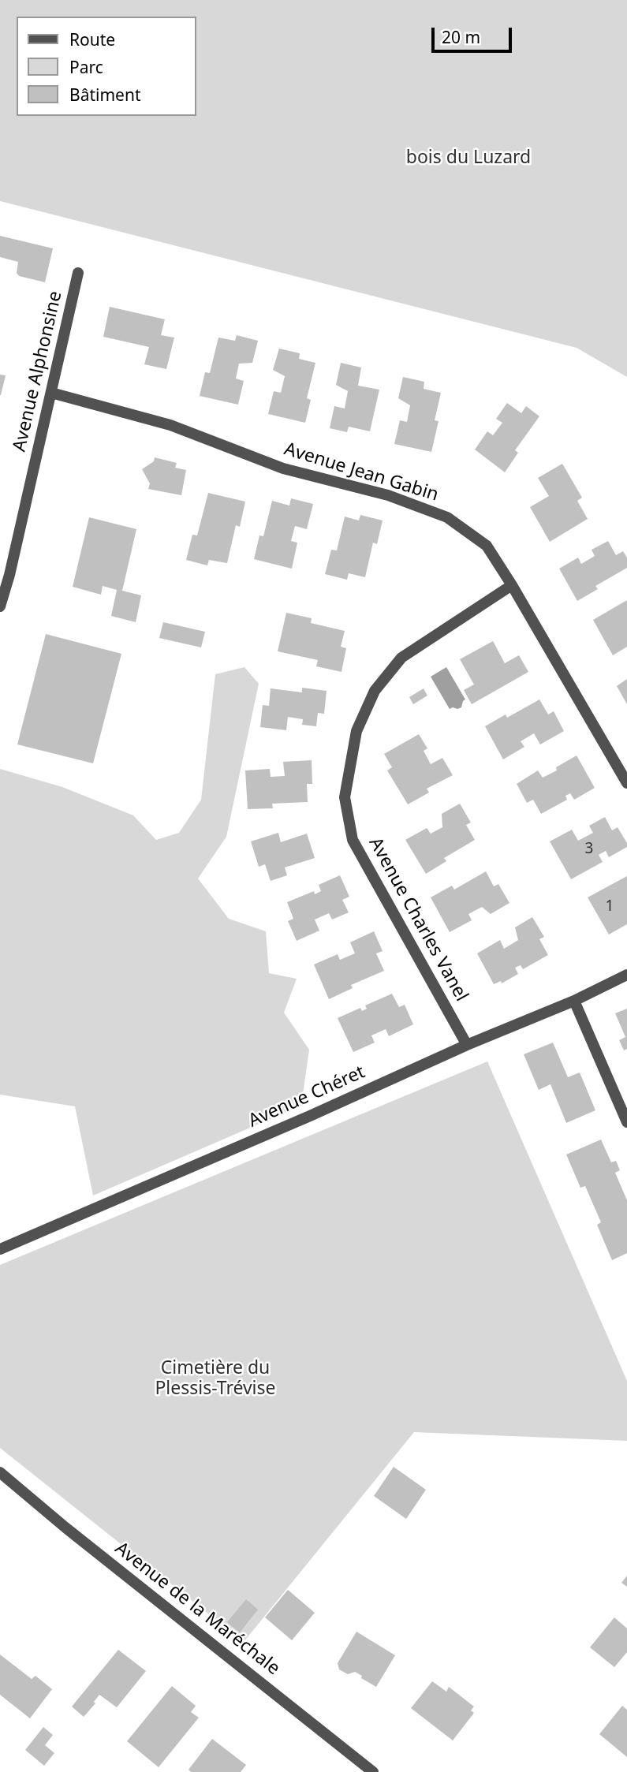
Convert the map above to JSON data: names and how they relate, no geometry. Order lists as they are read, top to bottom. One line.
{"streets":{"street":["Avenue Alphonsine","Avenue Jean Gabin","Avenue Charles Vanel","Avenue Chéret","Avenue de la Maréchale"]},"crossings":[["Avenue Alphonsine","Avenue Jean Gabin"],["Avenue Jean Gabin","Avenue Charles Vanel"],["Avenue Charles Vanel","Avenue Chéret"]],"parks":["bois du Luzard","Cimetière du Plessis-Trévise"],"house_numbers":["3","1"],"legend":["Route","Parc","Bâtiment"],"scale_bar":"20 m"}
